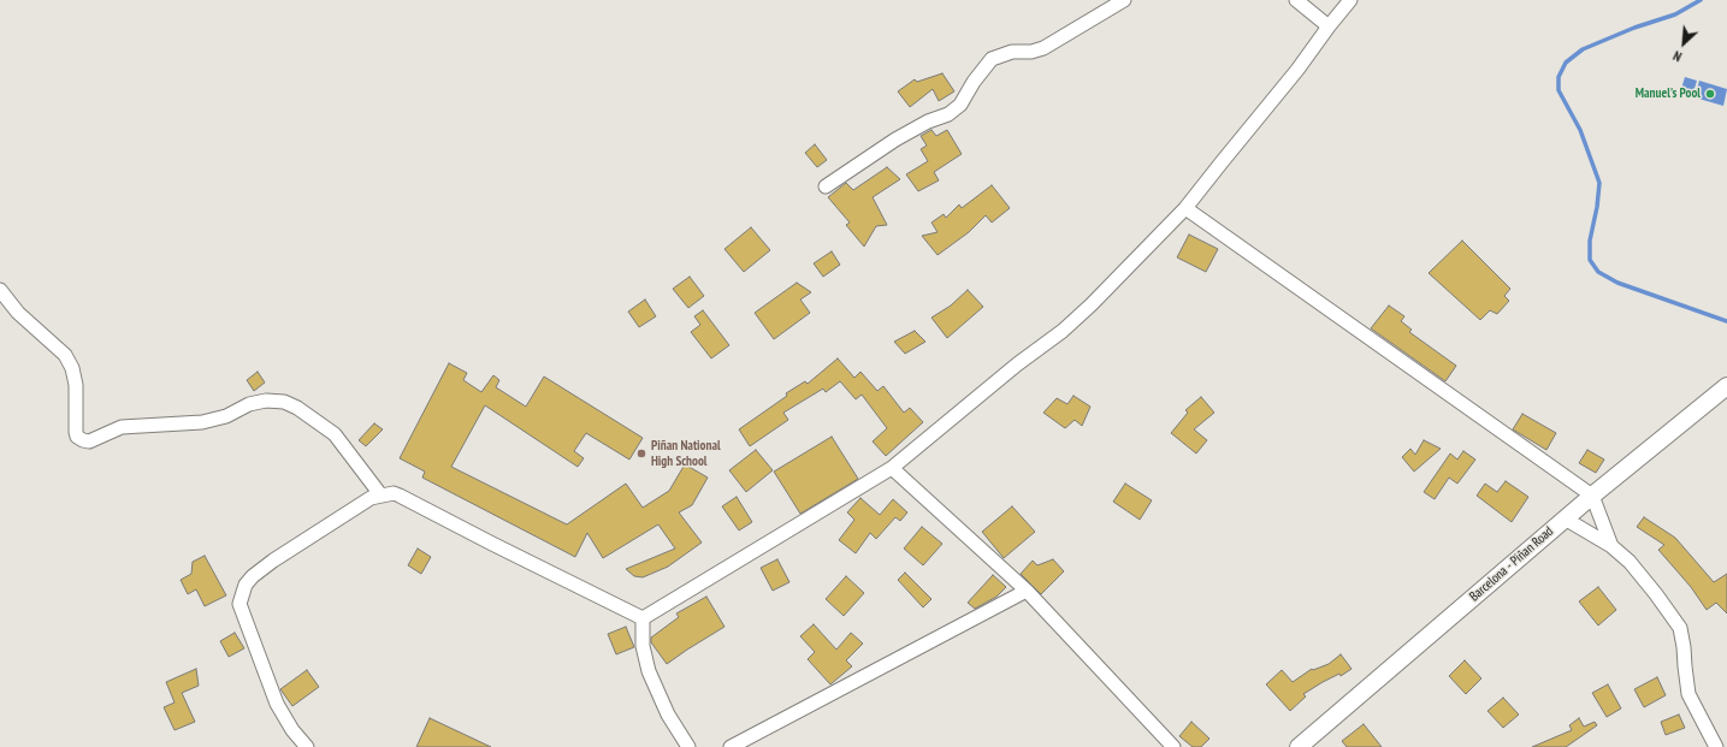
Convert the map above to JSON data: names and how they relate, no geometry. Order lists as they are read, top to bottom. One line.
{"streets":{"main road":["Barcelona - Piñan Road"]},"places":["Manuel's Pool","Piñan National High School"],"north":"bottom left"}
